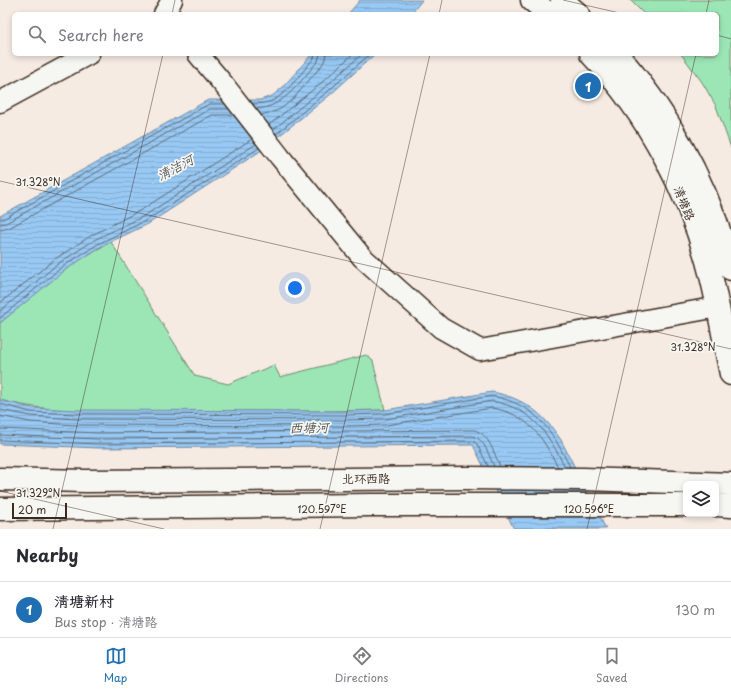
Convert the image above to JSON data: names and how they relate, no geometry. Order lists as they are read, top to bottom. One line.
{"streets":{"main road":["清塘路","北环西路"]},"water":["清洁河","西塘河"],"scale_bar":"20 m","page":{"search":"Search here","pins":"1","scale":"20 m","heading":"Nearby","list":[{"mark":"1","name":"清塘新村","note":"Bus stop · 清塘路","value":"130 m"}],"nav":["Map","Directions","Saved"]},"coordinates":["31.328°N","31.329°N","120.597°E","120.596°E"]}
